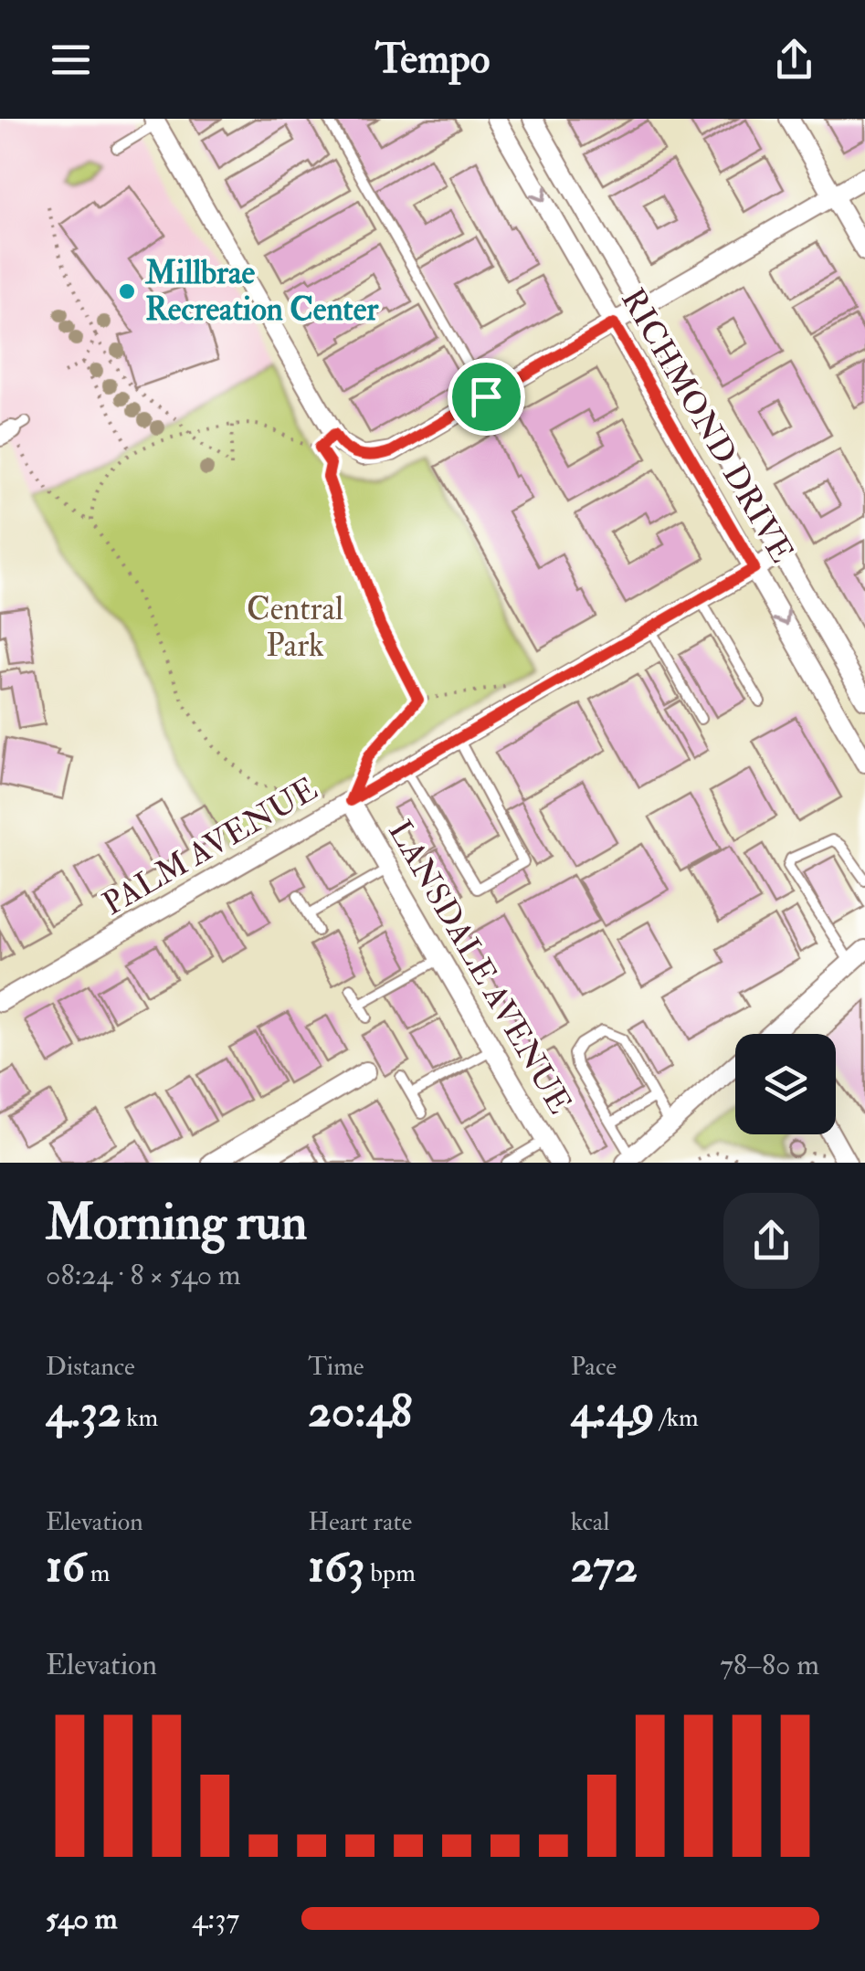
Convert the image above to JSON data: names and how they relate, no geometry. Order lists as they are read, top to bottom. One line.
{"streets":{"street":["RICHMOND DRIVE","PALM AVENUE","LANSDALE AVENUE"]},"crossings":[["RICHMOND DRIVE","PALM AVENUE"],["PALM AVENUE","LANSDALE AVENUE"]],"parks":["Central Park"],"places":["Millbrae Recreation Center"],"page":{"header":"Tempo","heading":["Morning run","08:24 · 8 × 540 m"],"stats":[["Distance","4.32 km"],["Time","20:48"],["Pace","4:49 /km"],["Elevation","16 m"],["Heart rate","163 bpm"],["kcal","272"]],"chart":["Elevation","78–80 m"],"list":[{"name":"540 m","note":"4:37"}]}}
